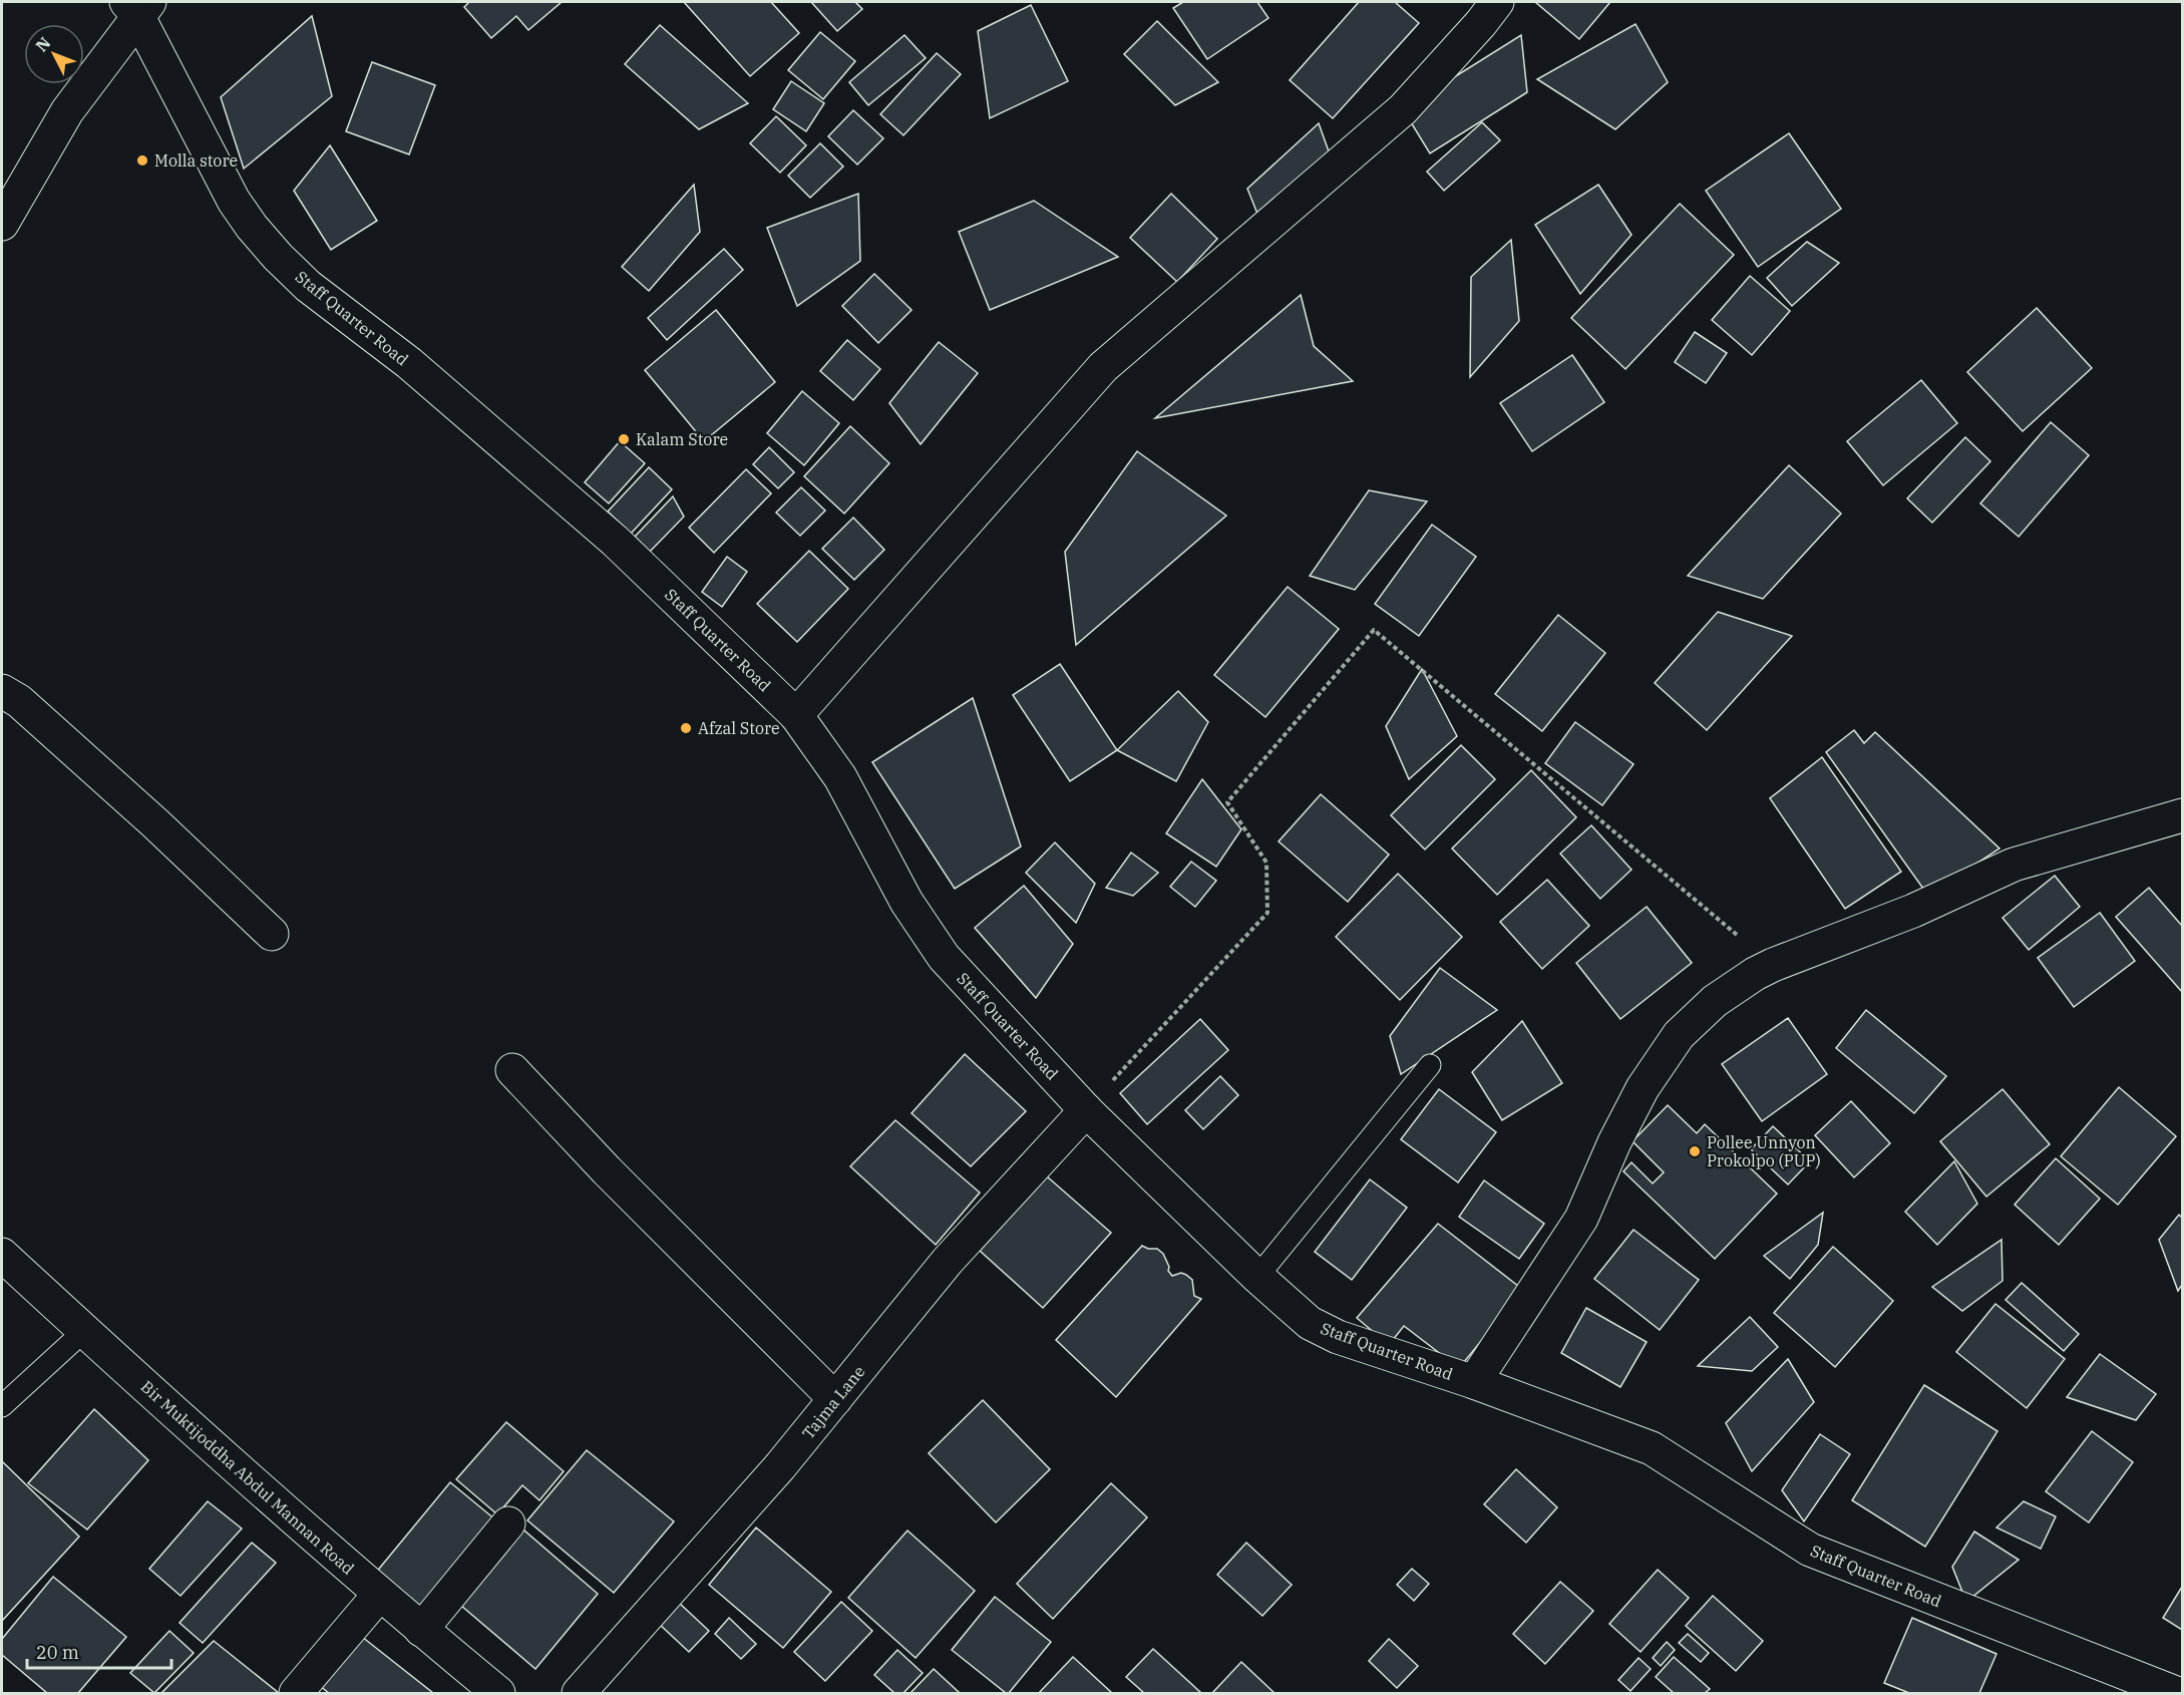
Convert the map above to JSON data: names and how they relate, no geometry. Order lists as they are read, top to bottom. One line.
{"streets":{"street":["Staff Quarter Road","Tajma Lane","Bir Muktijoddha Abdul Mannan Road"]},"crossings":[["Staff Quarter Road","Tajma Lane"]],"places":["Molla store","Kalam Store","Afzal Store","Pollee Unnyon Prokolpo (PUP)"],"scale_bar":"20 m","north":"top left"}
